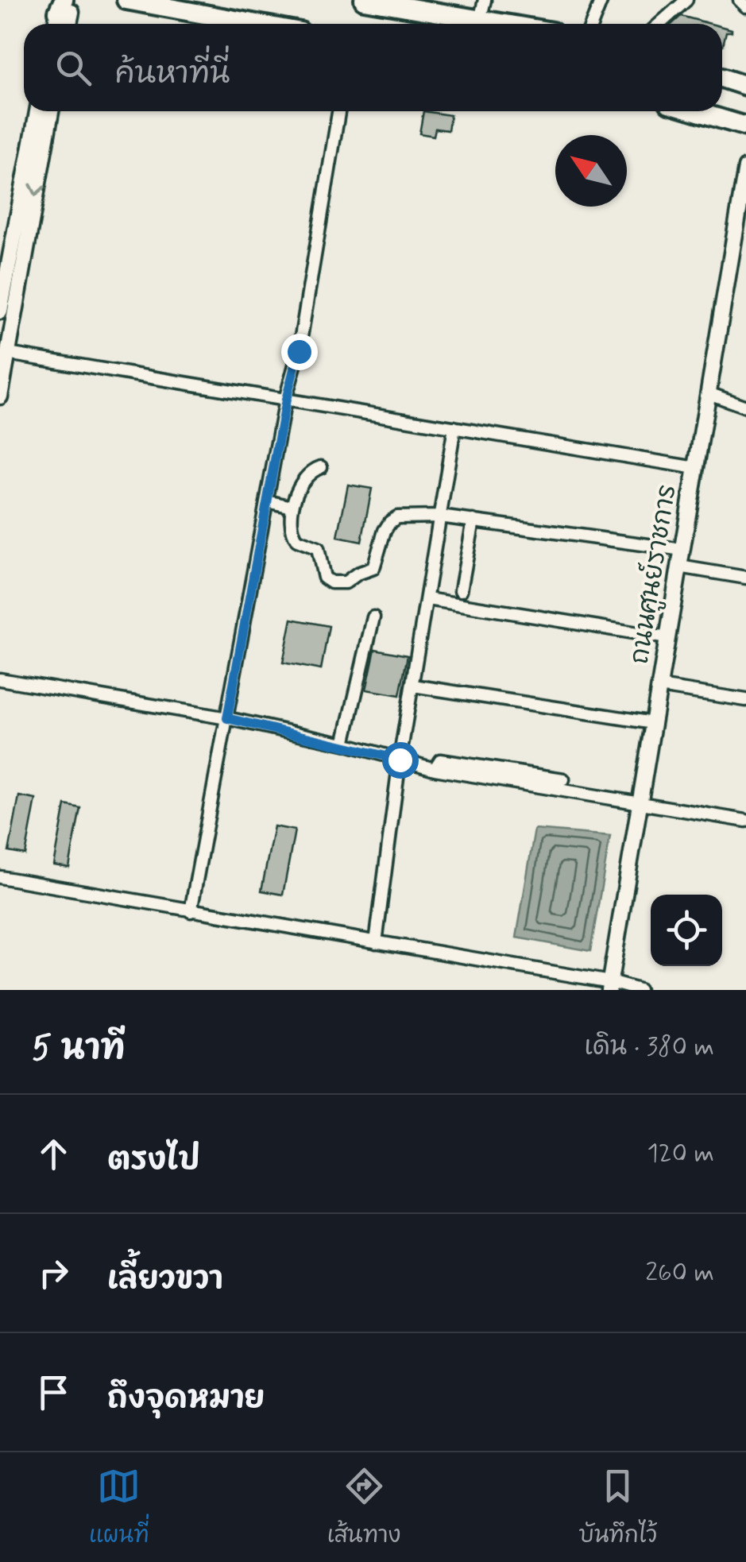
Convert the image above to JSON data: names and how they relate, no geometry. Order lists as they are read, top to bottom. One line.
{"streets":{"street":["ถนนศูนย์ราชการ"]},"north":"top left","page":{"search":"ค้นหาที่นี่","heading":["5 นาที","เดิน · 380 m"],"list":[["ตรงไป","120 m"],["เลี้ยวขวา","260 m"],"ถึงจุดหมาย"],"nav":["แผนที่","เส้นทาง","บันทึกไว้"]}}
